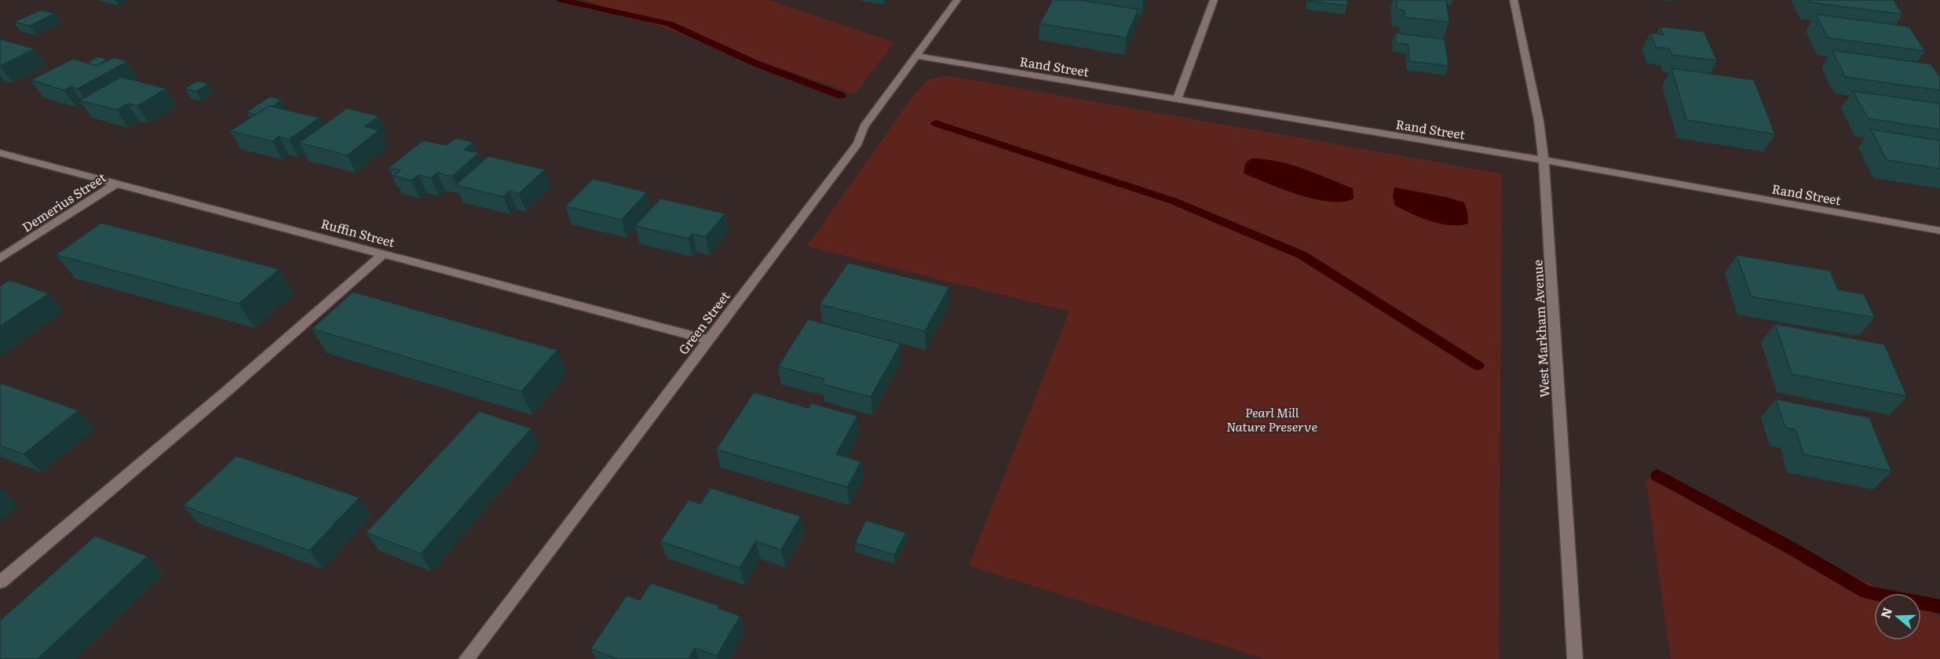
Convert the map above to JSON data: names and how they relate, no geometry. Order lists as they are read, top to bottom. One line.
{"streets":{"street":["Rand Street","Demerius Street","Ruffin Street","Green Street","West Markham Avenue"]},"crossings":[["Rand Street","Green Street"],["Rand Street","West Markham Avenue"],["Demerius Street","Ruffin Street"],["Ruffin Street","Green Street"]],"parks":["Pearl Mill Nature Preserve"],"north":"left"}
